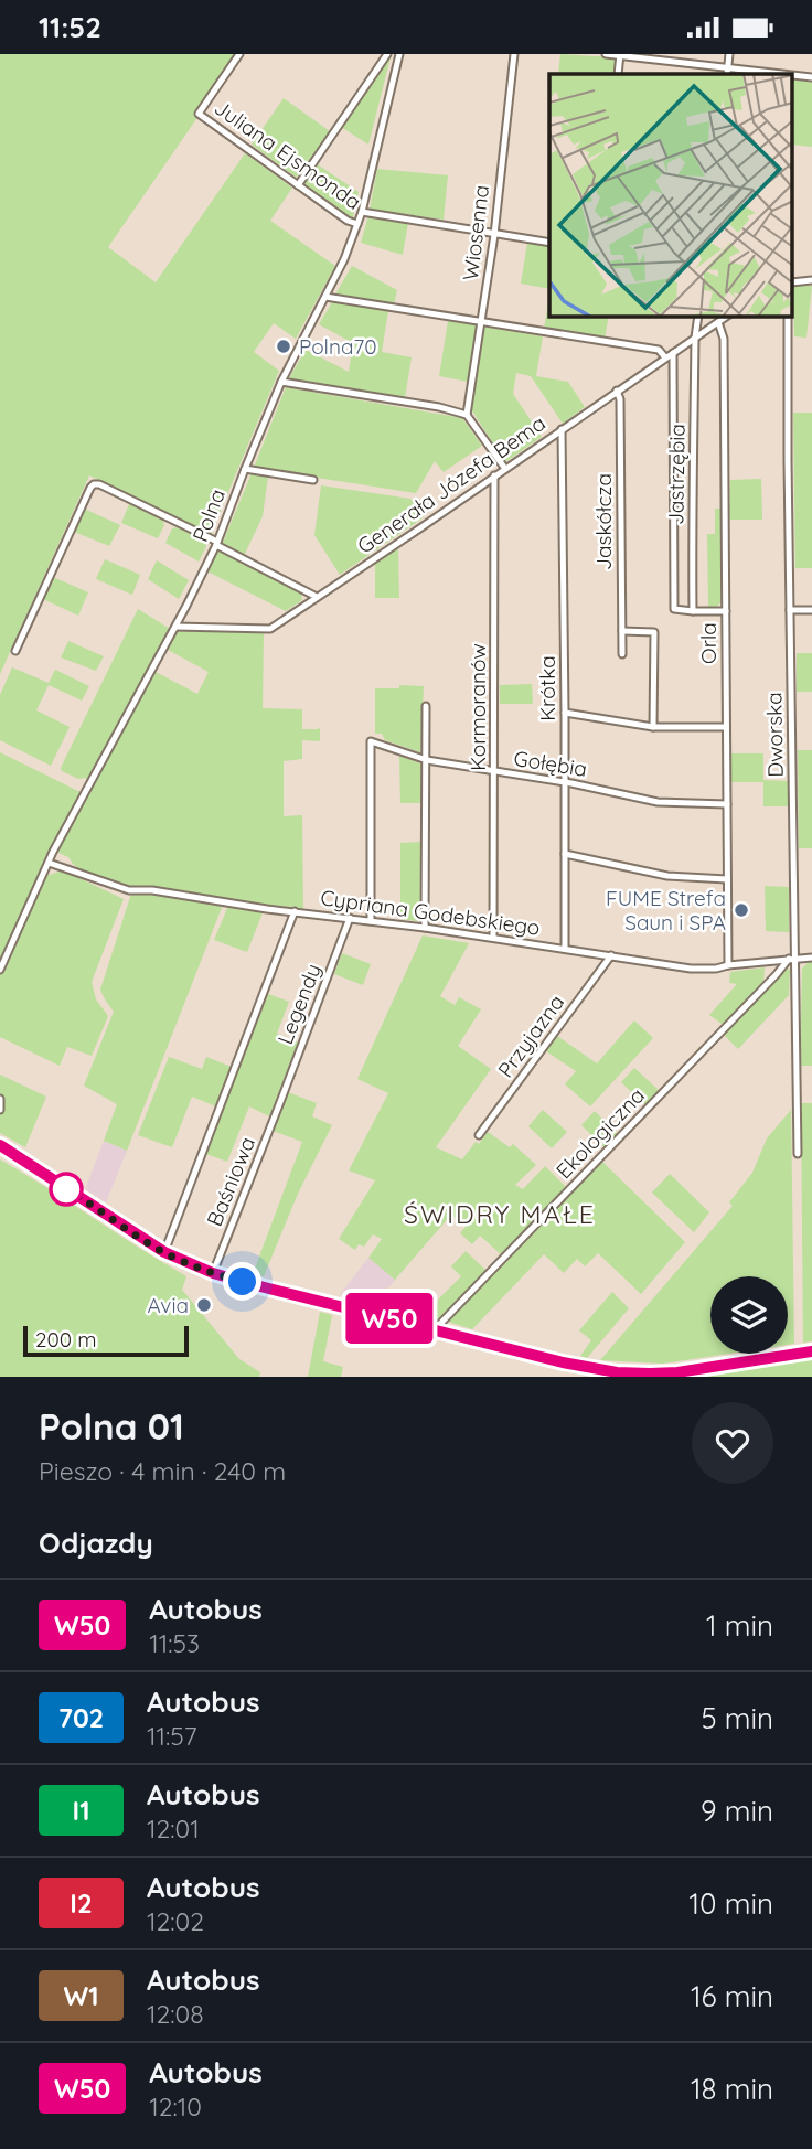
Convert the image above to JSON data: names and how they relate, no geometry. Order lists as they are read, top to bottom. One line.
{"streets":{"street":["Juliana Ejsmonda","Wiosenna","Jastrzębia","Generała Józefa Bema","Polna","Jaskółcza","Orla","Krótka","Kormoranów","Dworska","Gołębia","Cypriana Godebskiego","Legendy","Przyjazna","Ekologiczna","Baśniowa"]},"crossings":[["Juliana Ejsmonda","Wiosenna"],["Juliana Ejsmonda","Polna"],["Jastrzębia","Generała Józefa Bema"],["Generała Józefa Bema","Polna"],["Generała Józefa Bema","Jaskółcza"],["Generała Józefa Bema","Orla"],["Generała Józefa Bema","Krótka"],["Generała Józefa Bema","Kormoranów"],["Polna","Cypriana Godebskiego"],["Orla","Gołębia"],["Orla","Cypriana Godebskiego"],["Krótka","Gołębia"],["Krótka","Cypriana Godebskiego"],["Kormoranów","Gołębia"],["Kormoranów","Cypriana Godebskiego"],["Dworska","Cypriana Godebskiego"],["Dworska","Ekologiczna"],["Gołębia","Cypriana Godebskiego"],["Cypriana Godebskiego","Legendy"],["Cypriana Godebskiego","Przyjazna"],["Cypriana Godebskiego","Ekologiczna"],["Legendy","Baśniowa"]],"districts":["ŚWIDRY MAŁE"],"places":["Polna70","FUME Strefa Saun i SPA","Avia"],"lines":["bus line W50"],"scale_bar":"200 m","page":{"status":"11:52","on_map":"W50","scale":"200 m","heading":[["Polna 01","Pieszo · 4 min · 240 m"],"Odjazdy"],"list":[{"mark":"W50","name":"Autobus","note":"11:53","value":"1 min"},{"mark":"702","name":"Autobus","note":"11:57","value":"5 min"},{"mark":"I1","name":"Autobus","note":"12:01","value":"9 min"},{"mark":"I2","name":"Autobus","note":"12:02","value":"10 min"},{"mark":"W1","name":"Autobus","note":"12:08","value":"16 min"},{"mark":"W50","name":"Autobus","note":"12:10","value":"18 min"}]}}
